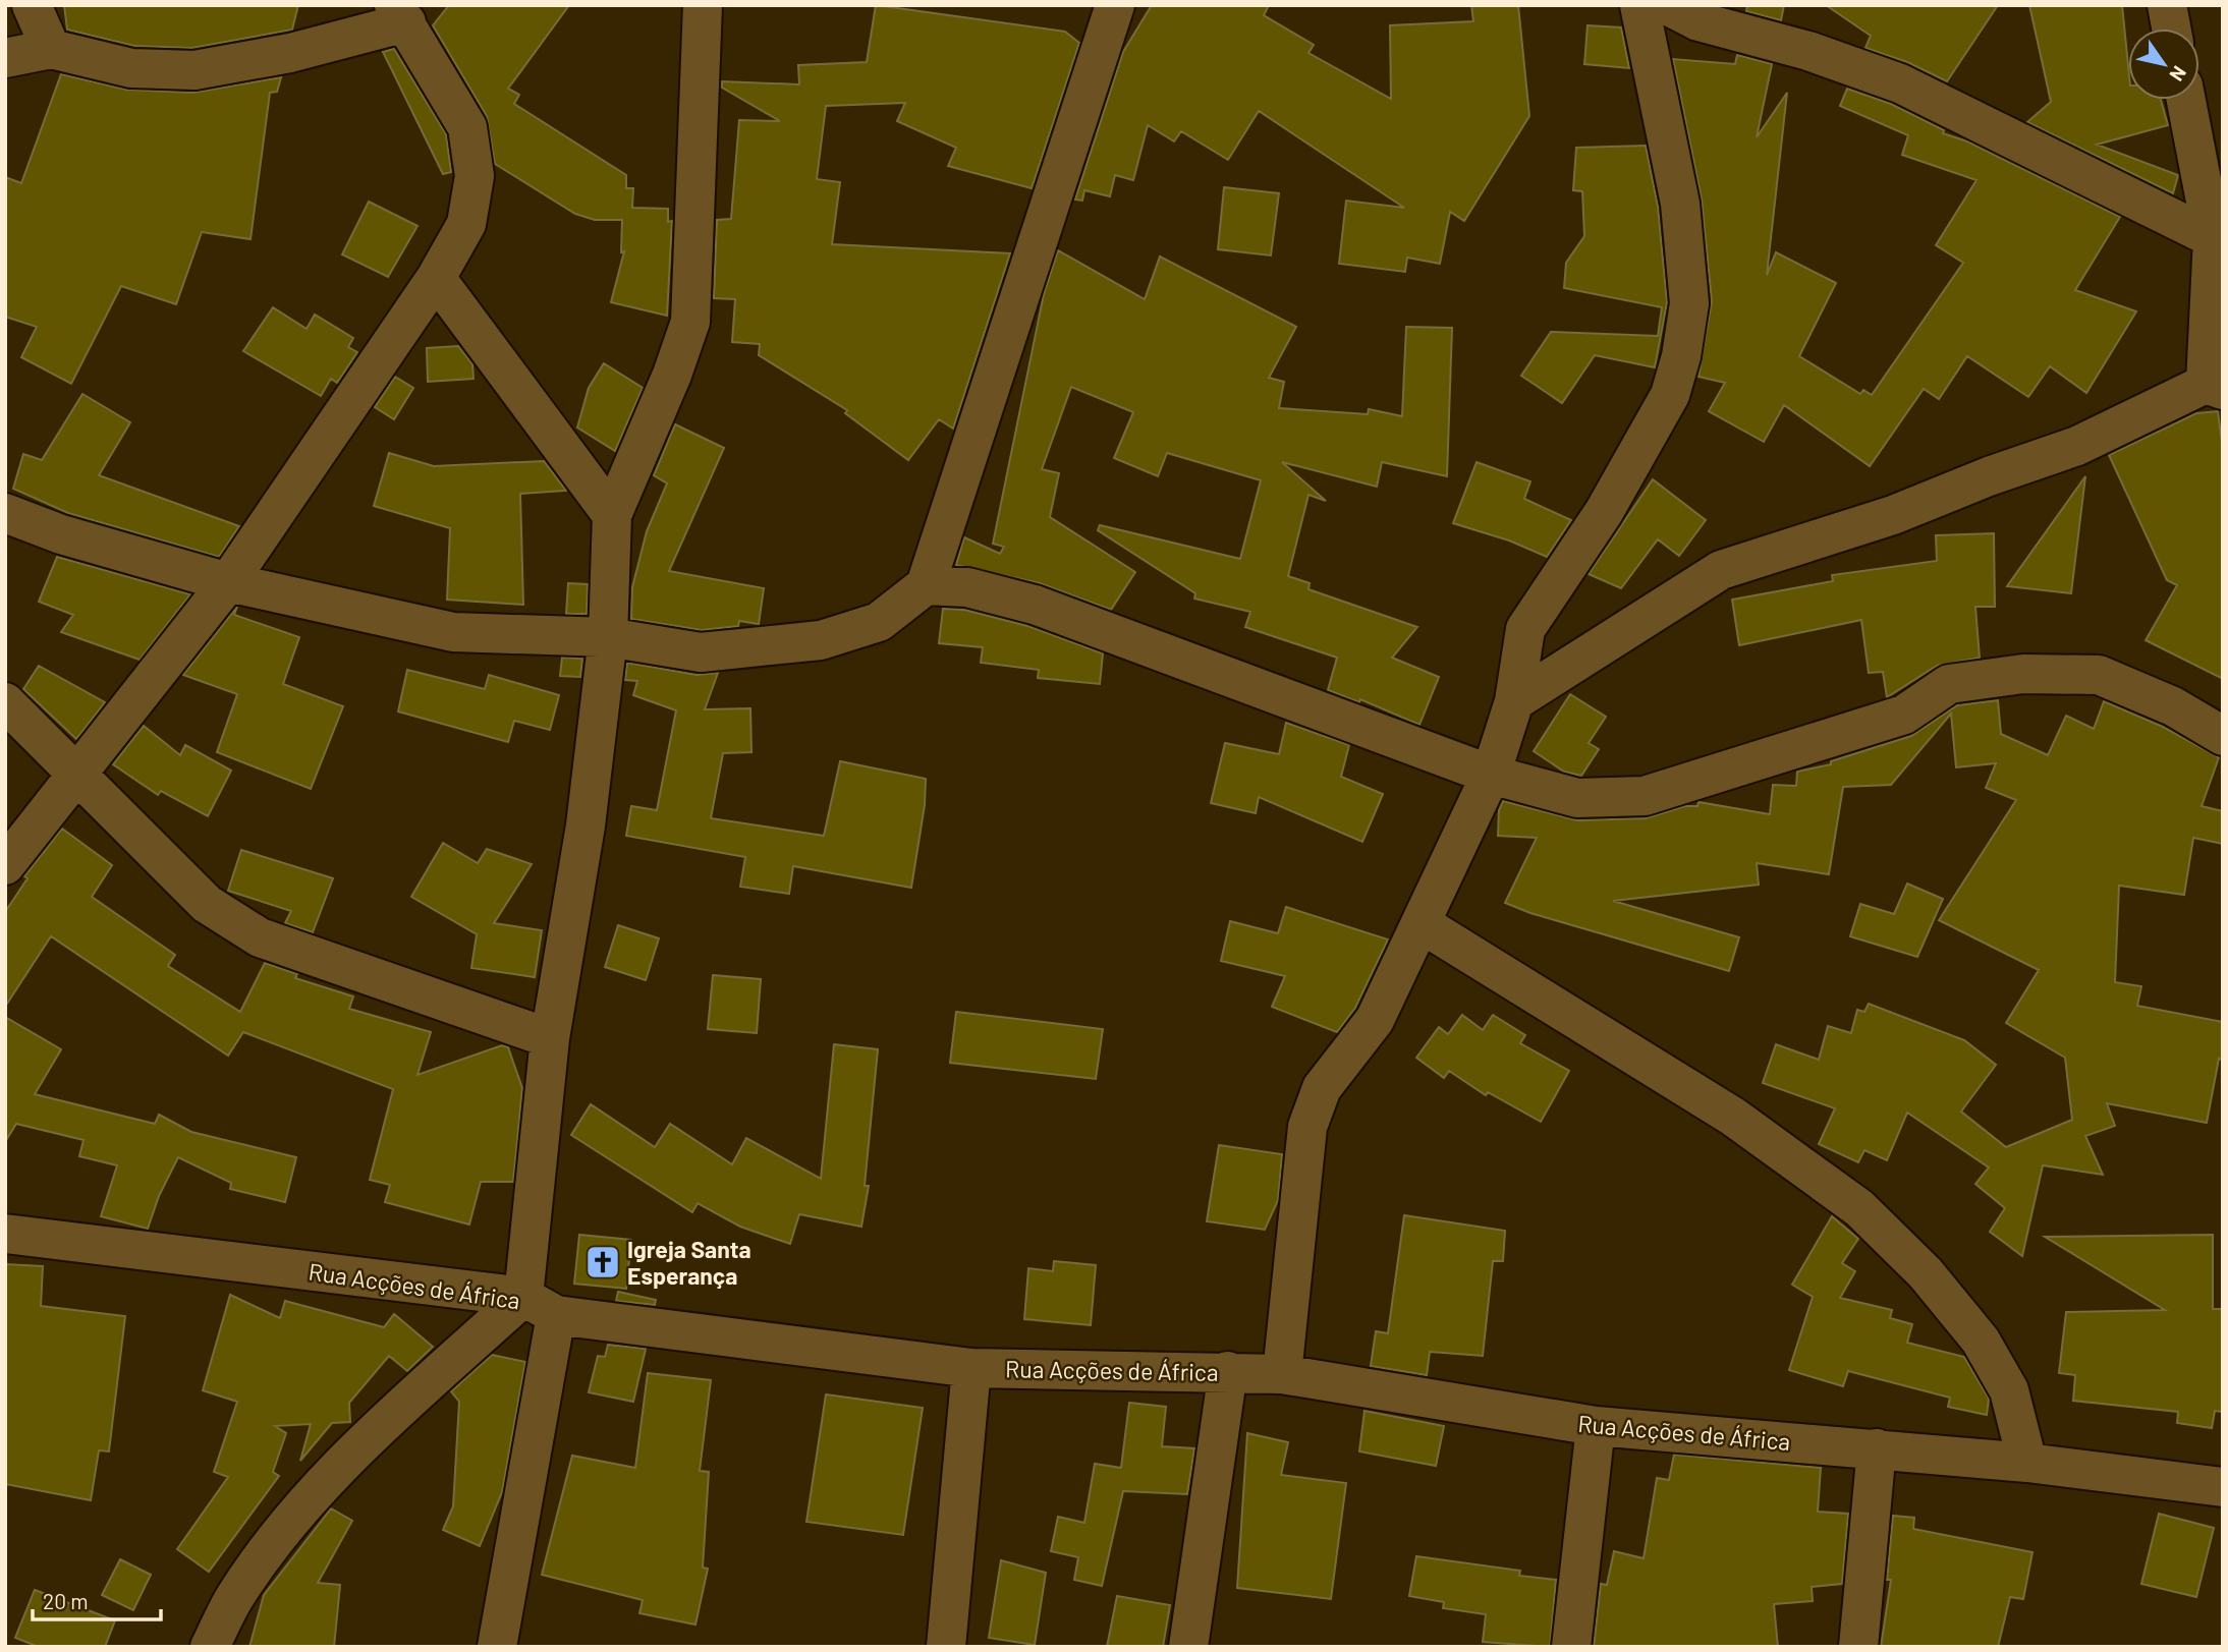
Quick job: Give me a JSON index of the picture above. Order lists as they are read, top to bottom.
{
  "streets": {
    "street": ["Rua Acções de África"]
  },
  "places": {
    "church": ["Igreja Santa Esperança"]
  },
  "scale_bar": "20 m",
  "north": "bottom right"
}
